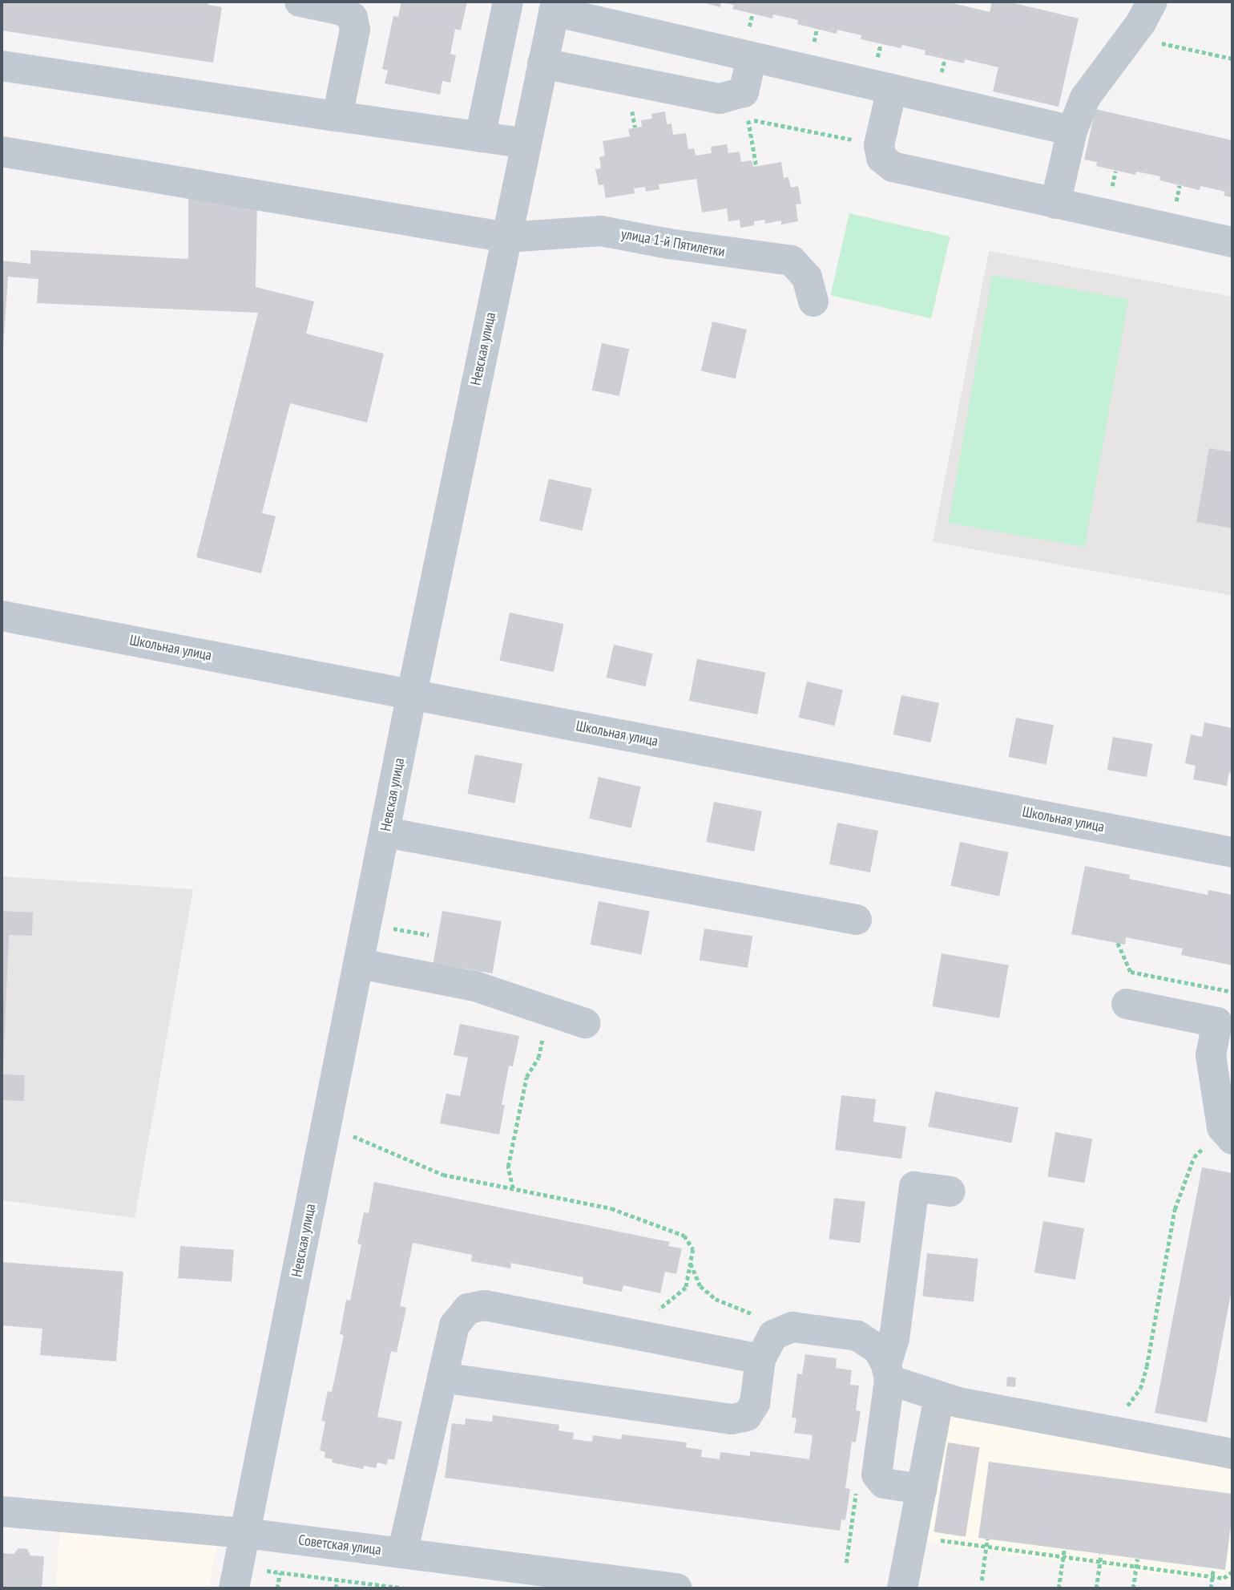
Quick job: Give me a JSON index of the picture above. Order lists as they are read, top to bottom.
{
  "streets": {
    "street": [
      "улица 1-й Пятилетки",
      "Невская улица",
      "Школьная улица",
      "Советская улица"
    ]
  },
  "crossings": [
    ["улица 1-й Пятилетки", "Невская улица"],
    ["Невская улица", "Школьная улица"],
    ["Невская улица", "Советская улица"]
  ]
}
